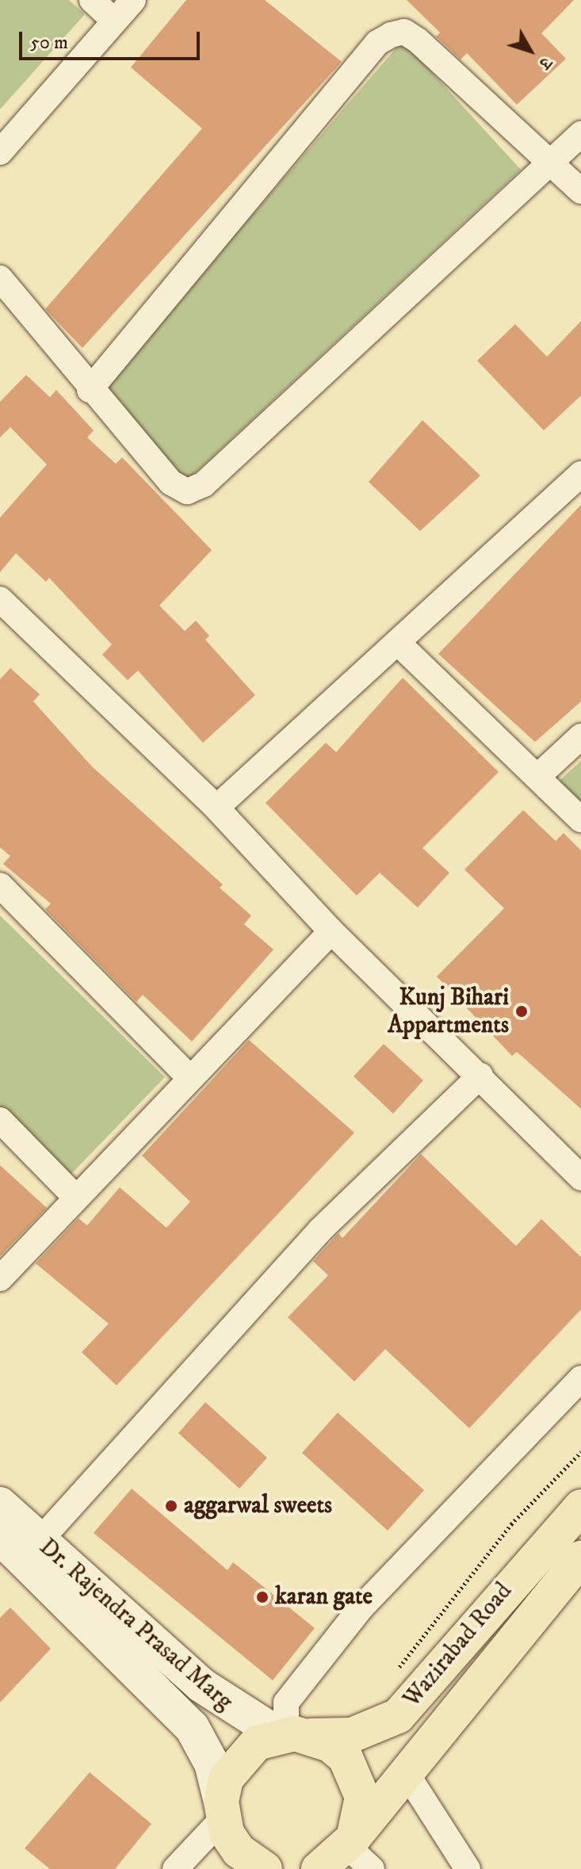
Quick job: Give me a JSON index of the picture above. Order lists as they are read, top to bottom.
{
  "streets": {
    "highway": ["Wazirabad Road"],
    "main road": ["Dr. Rajendra Prasad Marg"]
  },
  "crossings": [
    ["Dr. Rajendra Prasad Marg", "Wazirabad Road"]
  ],
  "places": ["Kunj Bihari Appartments", "aggarwal sweets", "karan gate"],
  "scale_bar": "50 m",
  "north": "bottom right"
}
